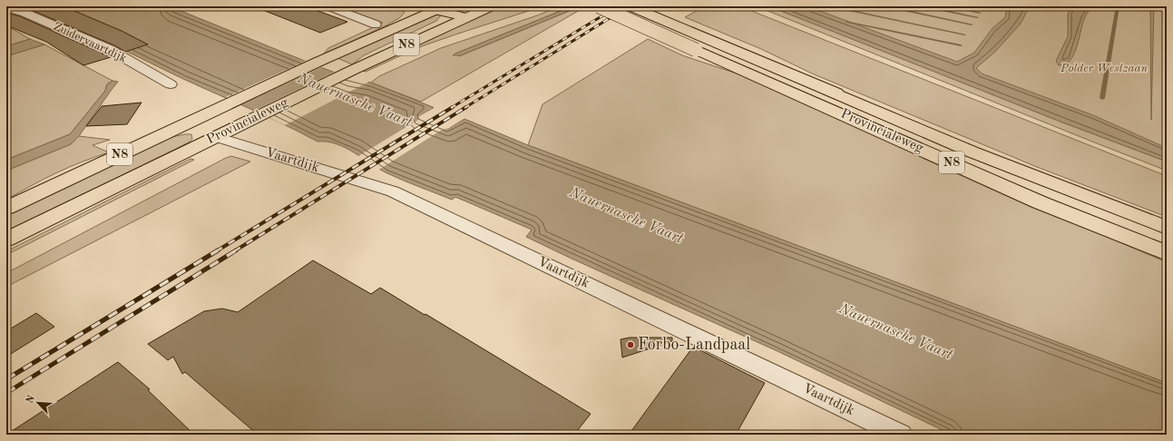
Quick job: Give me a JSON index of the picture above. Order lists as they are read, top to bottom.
{
  "streets": {
    "main road": ["N8", "Provincialeweg"],
    "street": ["Zuidervaartdijk", "Vaartdijk"]
  },
  "crossings": [
    ["Provincialeweg", "Vaartdijk"]
  ],
  "water": ["Nauernasche Vaart"],
  "parks": ["Polder Westzaan"],
  "places": ["Forbo-Landpaal"],
  "north": "top left"
}
